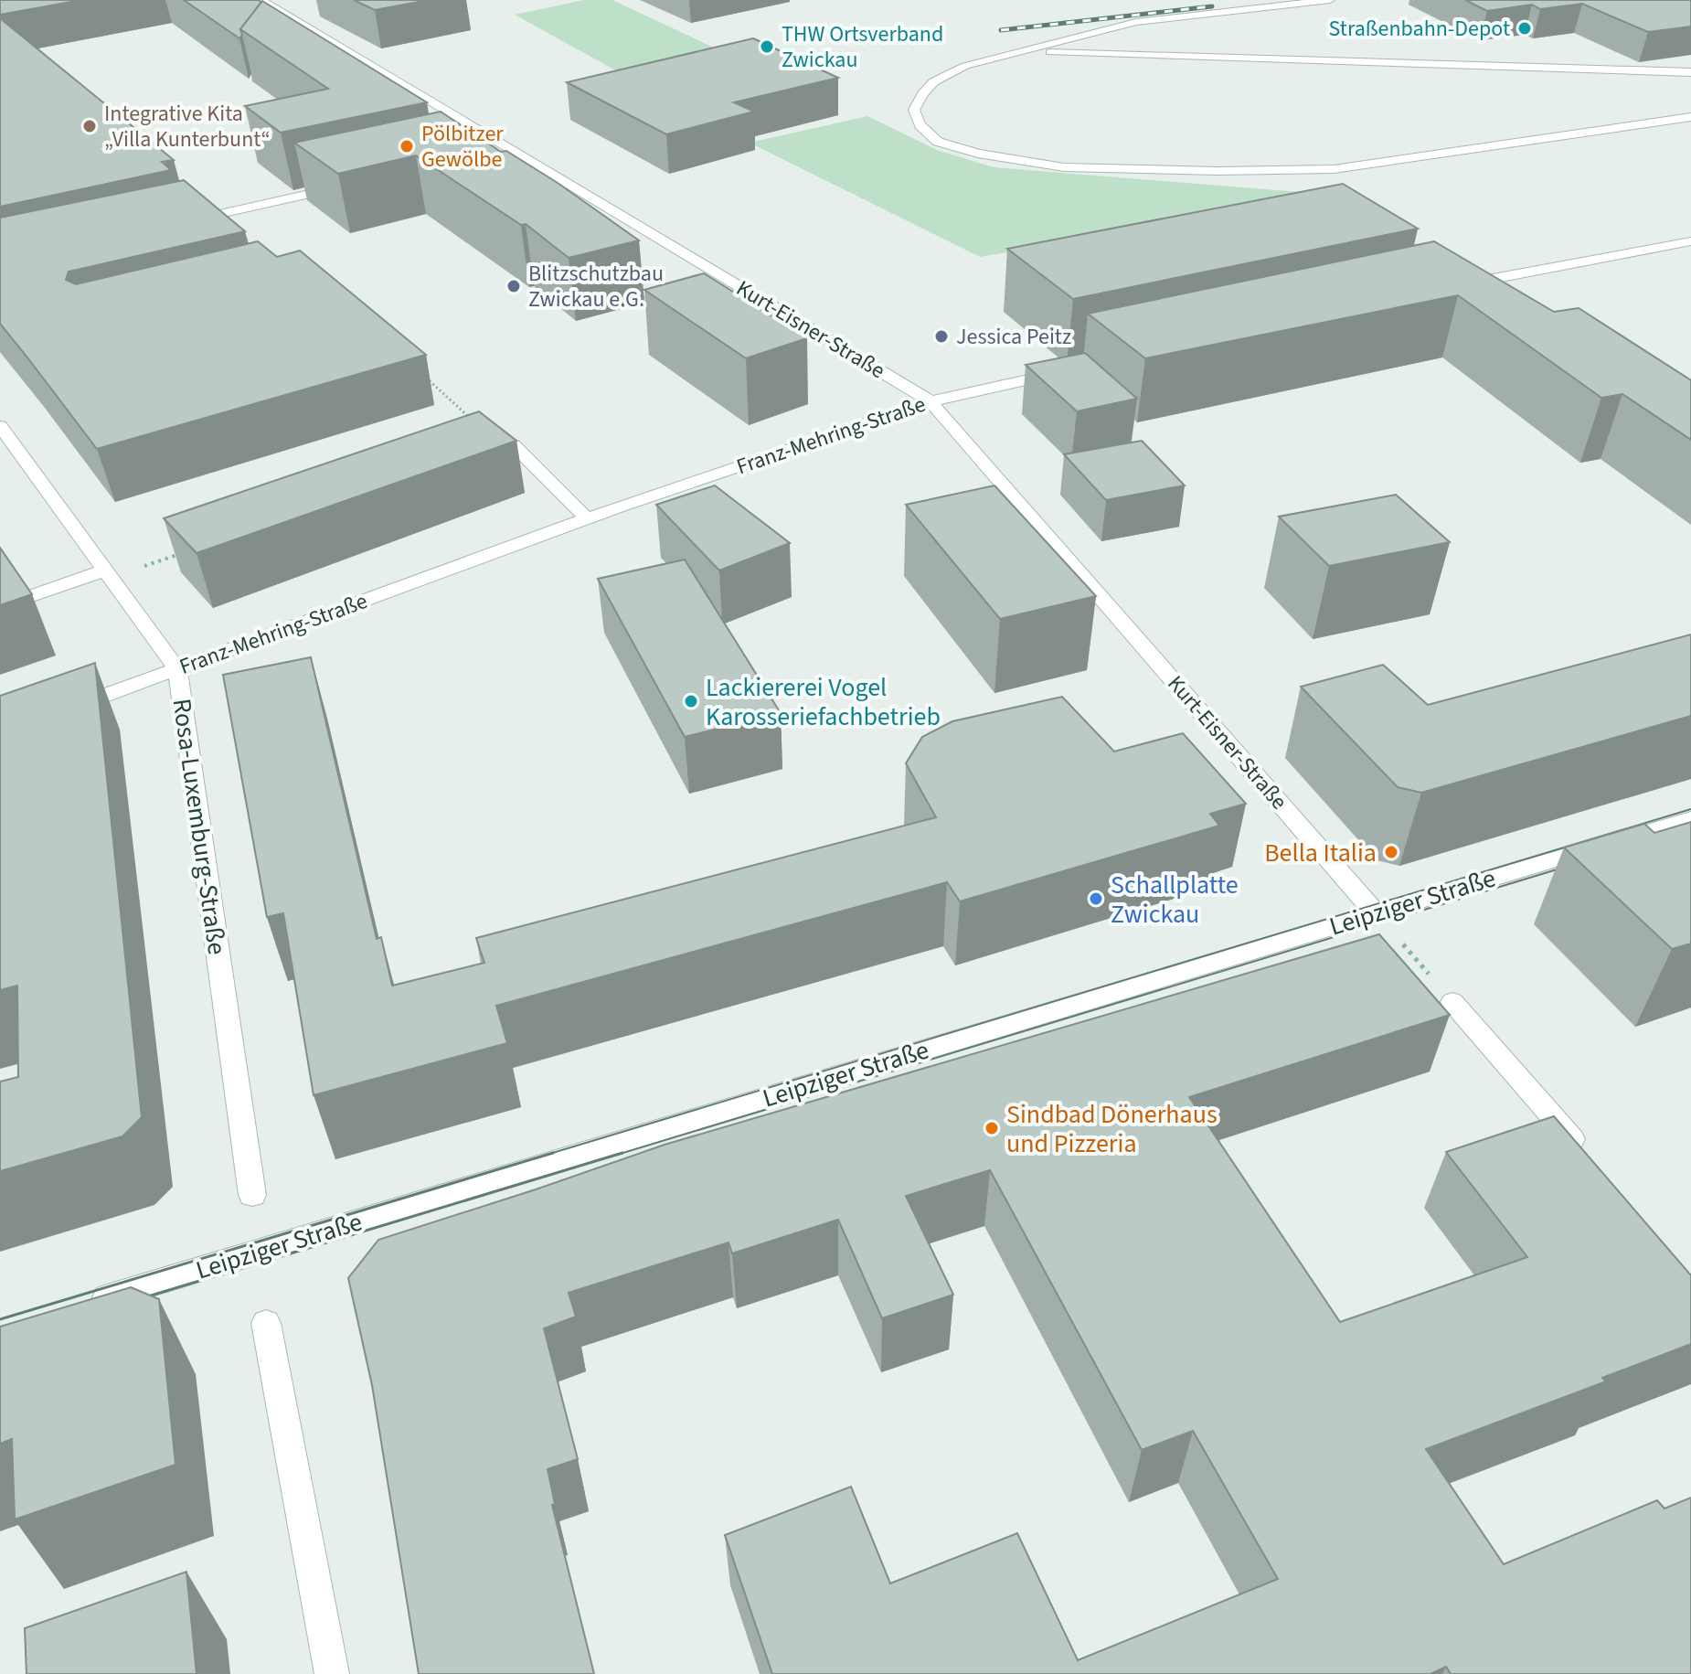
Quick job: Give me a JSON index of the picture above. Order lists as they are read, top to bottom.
{
  "streets": {
    "street": [
      "Kurt-Eisner-Straße",
      "Franz-Mehring-Straße",
      "Rosa-Luxemburg-Straße",
      "Leipziger Straße"
    ]
  },
  "crossings": [
    ["Kurt-Eisner-Straße", "Franz-Mehring-Straße"],
    ["Kurt-Eisner-Straße", "Leipziger Straße"],
    ["Franz-Mehring-Straße", "Rosa-Luxemburg-Straße"]
  ],
  "places": [
    "Straßenbahn-Depot",
    "THW Ortsverband Zwickau",
    "Integrative Kita „Villa Kunterbunt“",
    "Pölbitzer Gewölbe",
    "Blitzschutzbau Zwickau e.G.",
    "Jessica Peitz",
    "Lackiererei Vogel Karosseriefachbetrieb",
    "Bella Italia",
    "Schallplatte Zwickau",
    "Sindbad Dönerhaus und Pizzeria"
  ]
}
